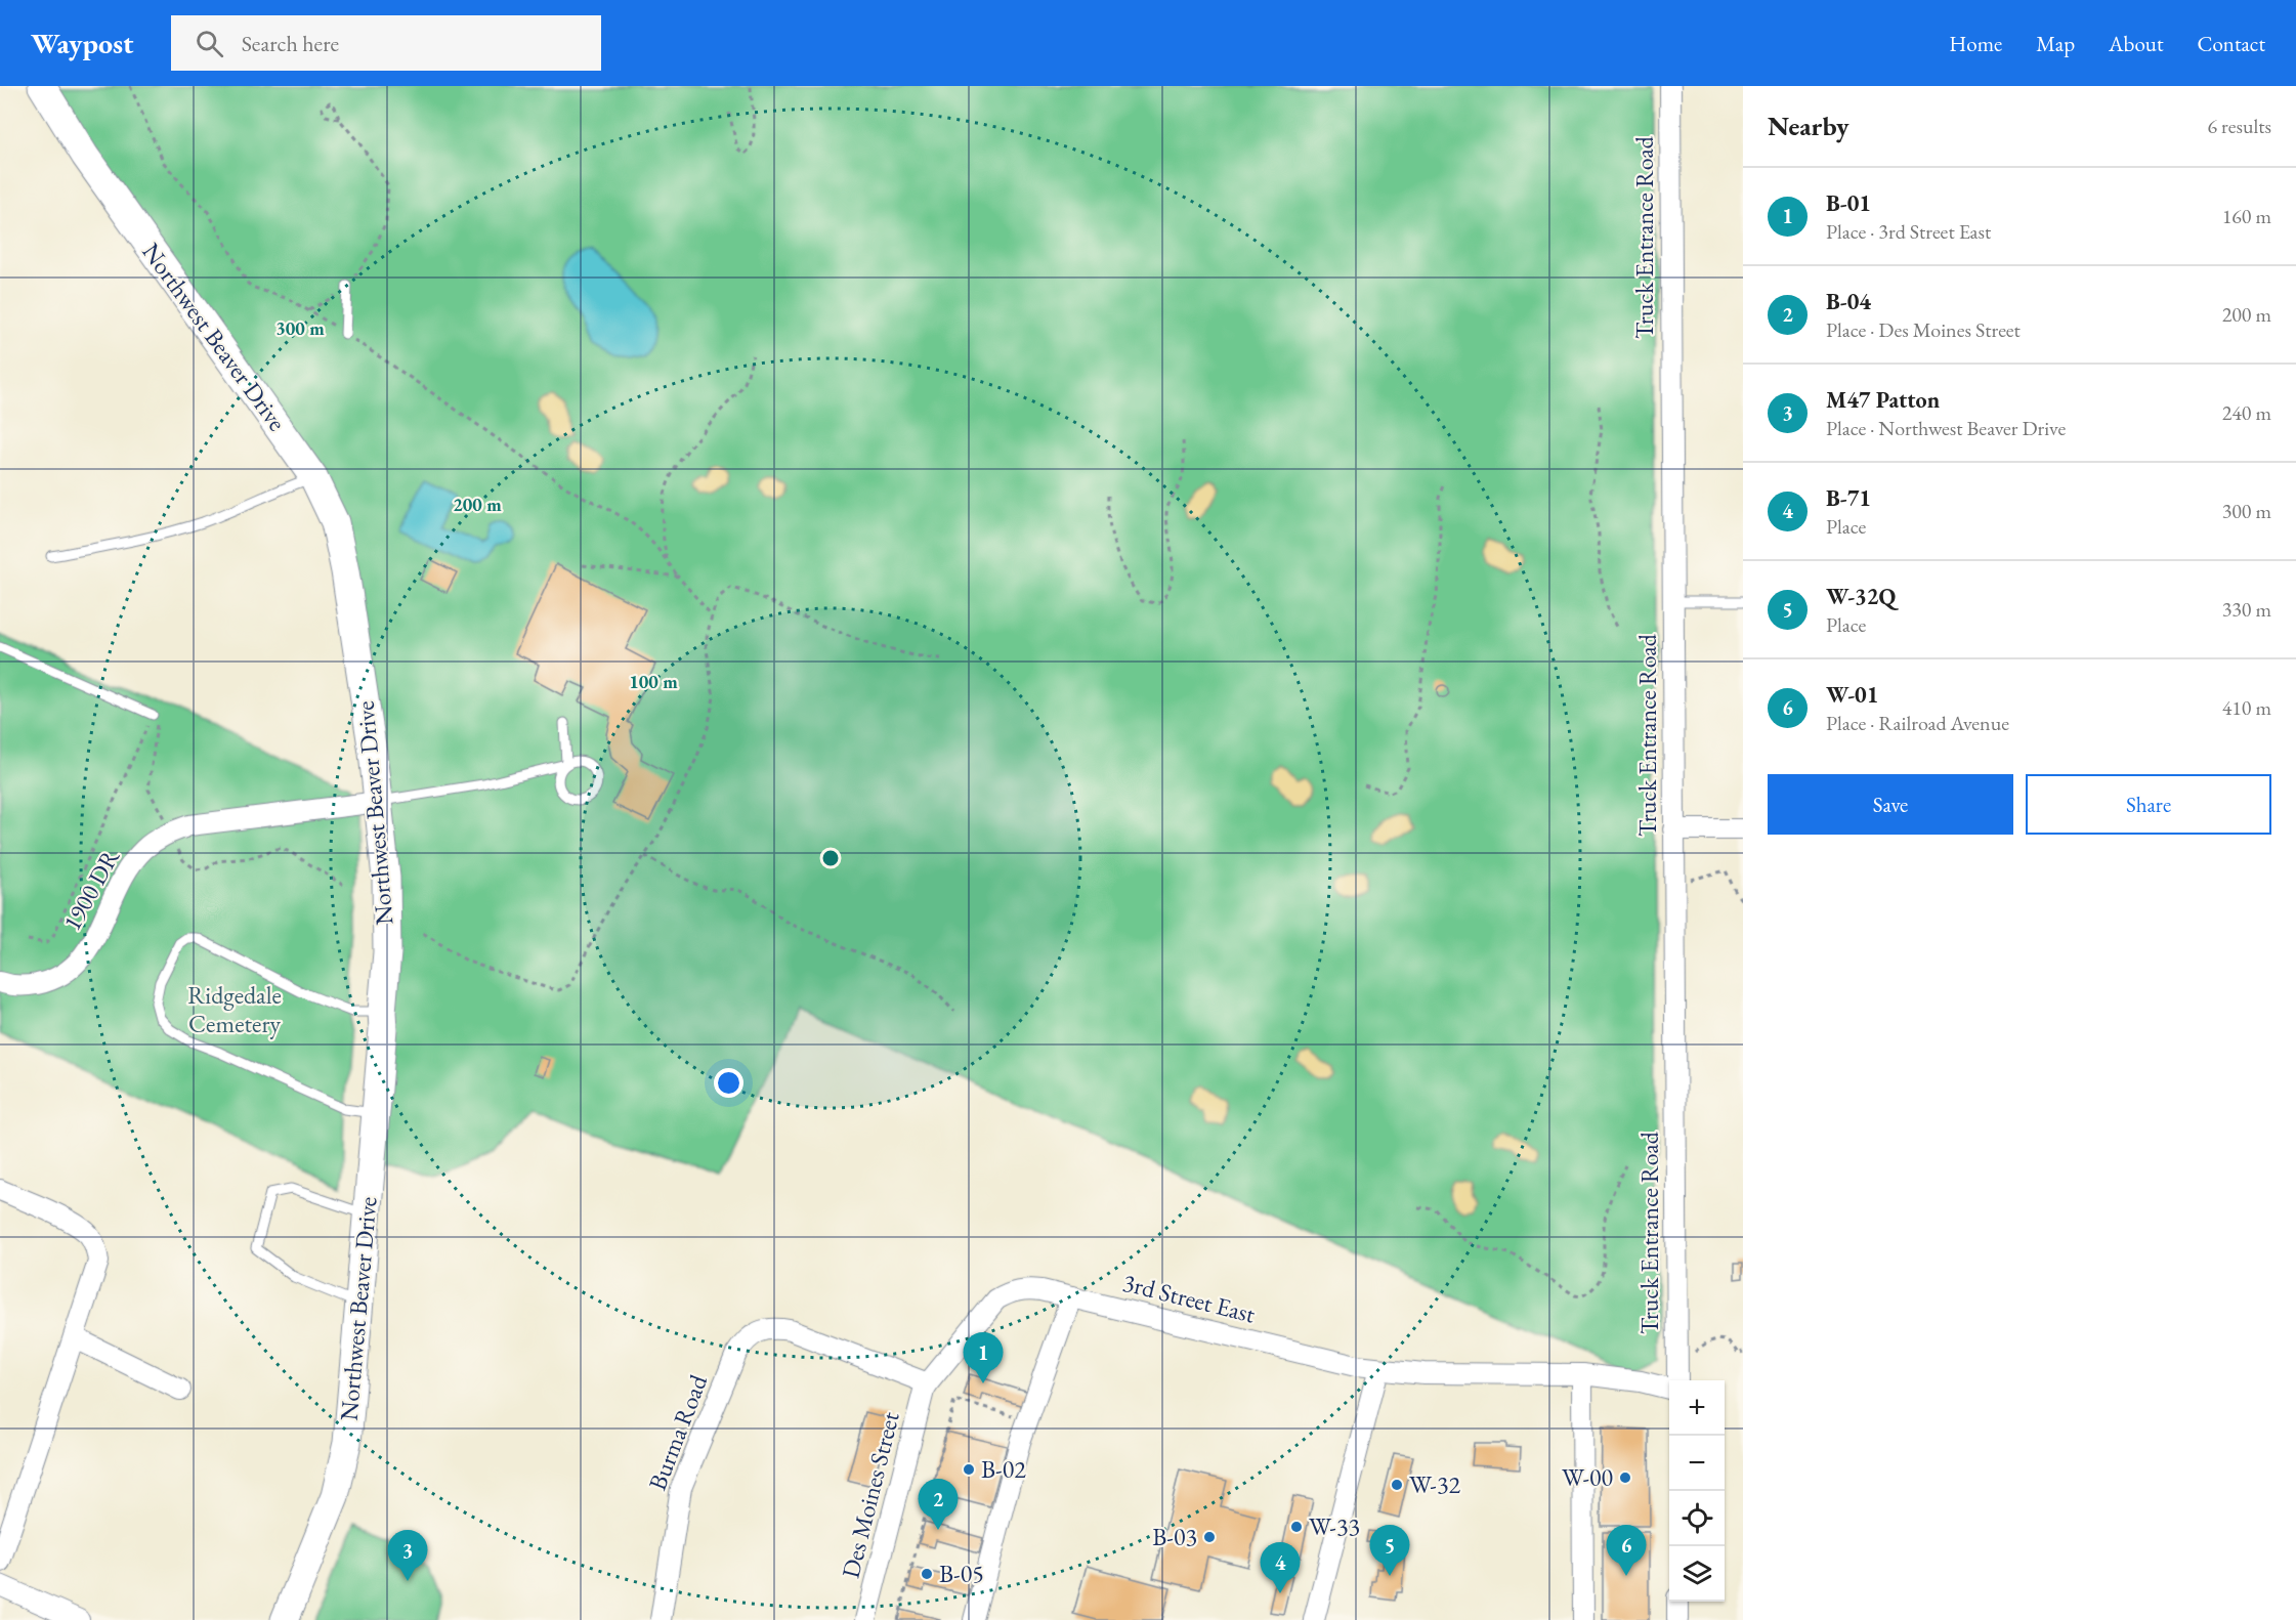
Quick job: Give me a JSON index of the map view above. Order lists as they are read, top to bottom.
{
  "streets": {
    "main road": ["Northwest Beaver Drive"],
    "street": [
      "Truck Entrance Road",
      "1900 DR",
      "3rd Street East",
      "Burma Road",
      "Des Moines Street"
    ]
  },
  "crossings": [
    ["Northwest Beaver Drive", "1900 DR"],
    ["3rd Street East", "Burma Road"],
    ["3rd Street East", "Des Moines Street"],
    ["Burma Road", "Des Moines Street"]
  ],
  "parks": ["Ridgedale Cemetery"],
  "places": [
    "B-02",
    "W-00",
    "W-32",
    "W-33",
    "B-03",
    "B-05"
  ],
  "page": {
    "header": "Waypost",
    "search": "Search here",
    "nav": [
      "Home",
      "Map",
      "About",
      "Contact"
    ],
    "heading": ["Nearby", "6 results"],
    "list": [
      {
        "mark": "1",
        "name": "B-01",
        "note": "Place · 3rd Street East",
        "value": "160 m"
      },
      {
        "mark": "2",
        "name": "B-04",
        "note": "Place · Des Moines Street",
        "value": "200 m"
      },
      {
        "mark": "3",
        "name": "M47 Patton",
        "note": "Place · Northwest Beaver Drive",
        "value": "240 m"
      },
      {
        "mark": "4",
        "name": "B-71",
        "note": "Place",
        "value": "300 m"
      },
      {
        "mark": "5",
        "name": "W-32Q",
        "note": "Place",
        "value": "330 m"
      },
      {
        "mark": "6",
        "name": "W-01",
        "note": "Place · Railroad Avenue",
        "value": "410 m"
      }
    ],
    "buttons": ["Save", "Share"],
    "pins": [
      "1",
      "2",
      "5",
      "6",
      "3",
      "4"
    ],
    "map_buttons": ["+", "−"]
  },
  "rings": ["300 m", "200 m", "100 m"]
}
